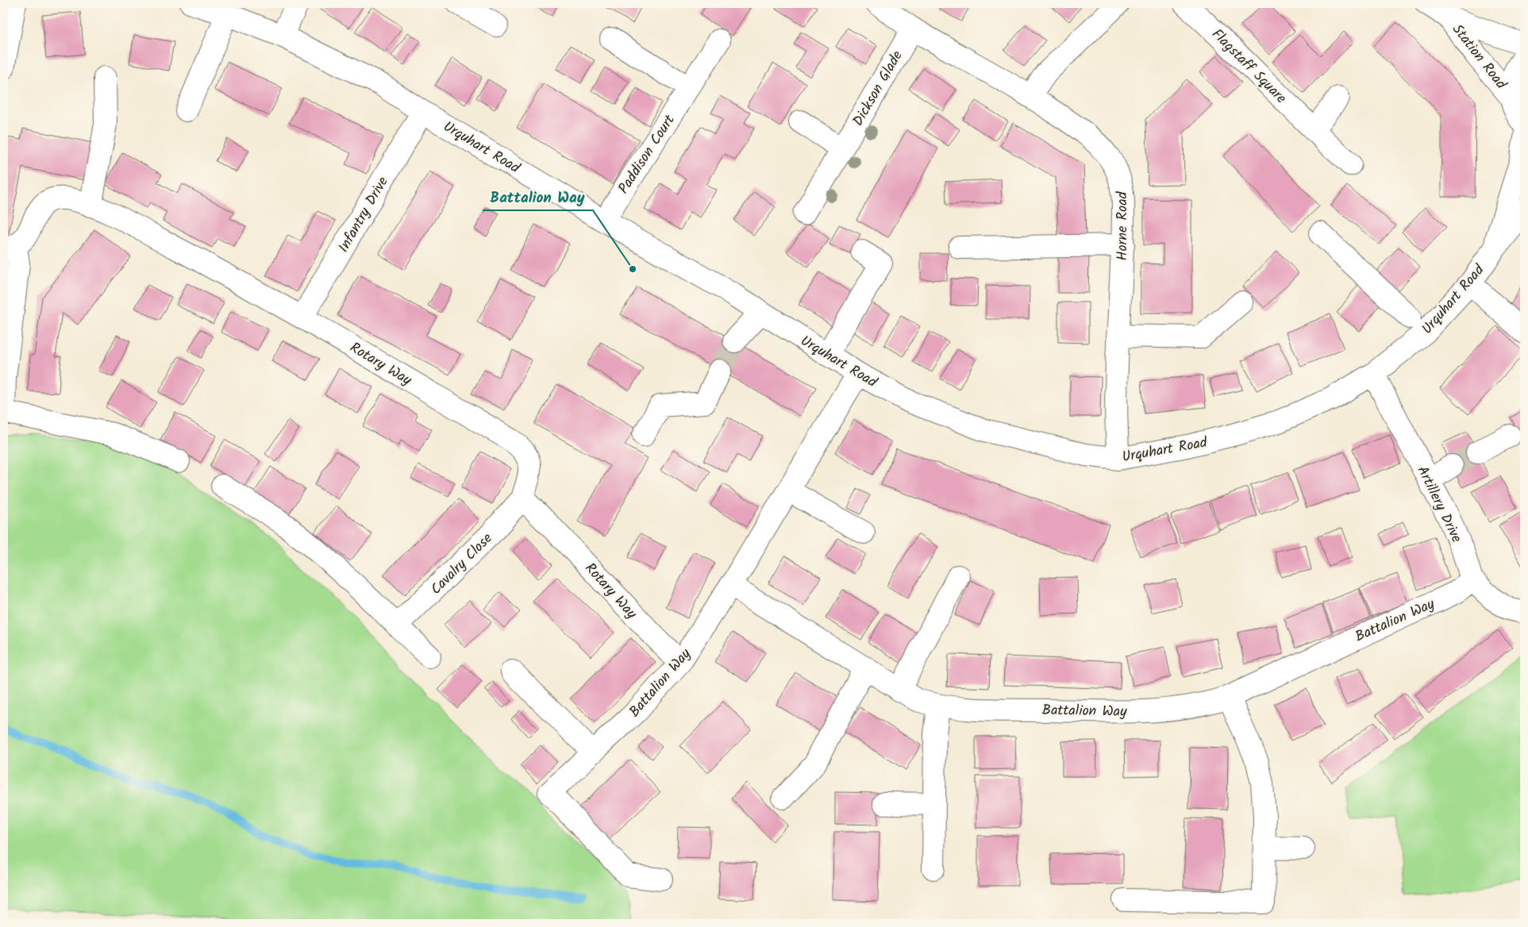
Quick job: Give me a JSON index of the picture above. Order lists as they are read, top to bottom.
{
  "streets": {
    "street": [
      "Station Road",
      "Flagstaff Square",
      "Dickson Glade",
      "Urquhart Road",
      "Paddison Court",
      "Infantry Drive",
      "Horne Road",
      "Rotary Way",
      "Artillery Drive",
      "Cavalry Close",
      "Battalion Way"
    ]
  },
  "crossings": [
    ["Dickson Glade", "Horne Road"],
    ["Urquhart Road", "Paddison Court"],
    ["Urquhart Road", "Infantry Drive"],
    ["Urquhart Road", "Horne Road"],
    ["Urquhart Road", "Artillery Drive"],
    ["Urquhart Road", "Battalion Way"],
    ["Infantry Drive", "Rotary Way"],
    ["Rotary Way", "Cavalry Close"],
    ["Rotary Way", "Battalion Way"],
    ["Artillery Drive", "Battalion Way"]
  ],
  "places": ["Battalion Way"]
}
